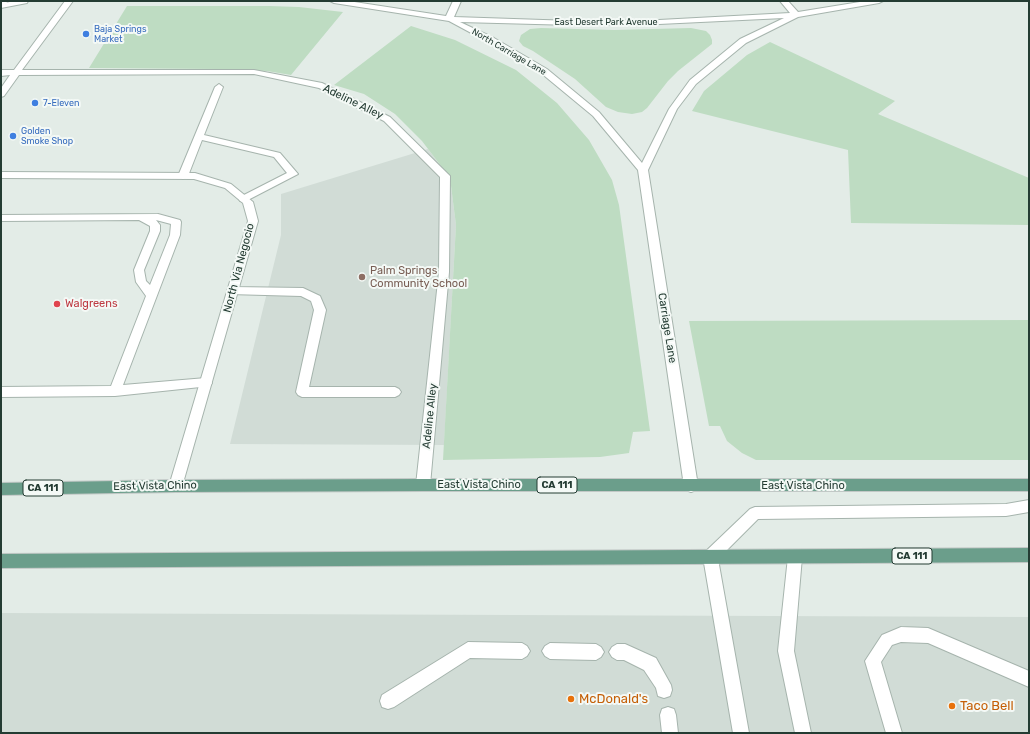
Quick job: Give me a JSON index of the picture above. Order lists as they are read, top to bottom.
{
  "streets": {
    "main road": ["East Vista Chino", "CA 111"],
    "street": [
      "East Desert Park Avenue",
      "North Carriage Lane",
      "Adeline Alley",
      "North Via Negocio",
      "Carriage Lane"
    ]
  },
  "crossings": [
    ["East Desert Park Avenue", "North Carriage Lane"],
    ["North Carriage Lane", "Carriage Lane"],
    ["Adeline Alley", "East Vista Chino"],
    ["North Via Negocio", "East Vista Chino"],
    ["Carriage Lane", "East Vista Chino"]
  ],
  "places": [
    "Baja Springs Market",
    "7-Eleven",
    "Golden Smoke Shop",
    "Palm Springs Community School",
    "Walgreens",
    "McDonald's",
    "Taco Bell"
  ]
}
